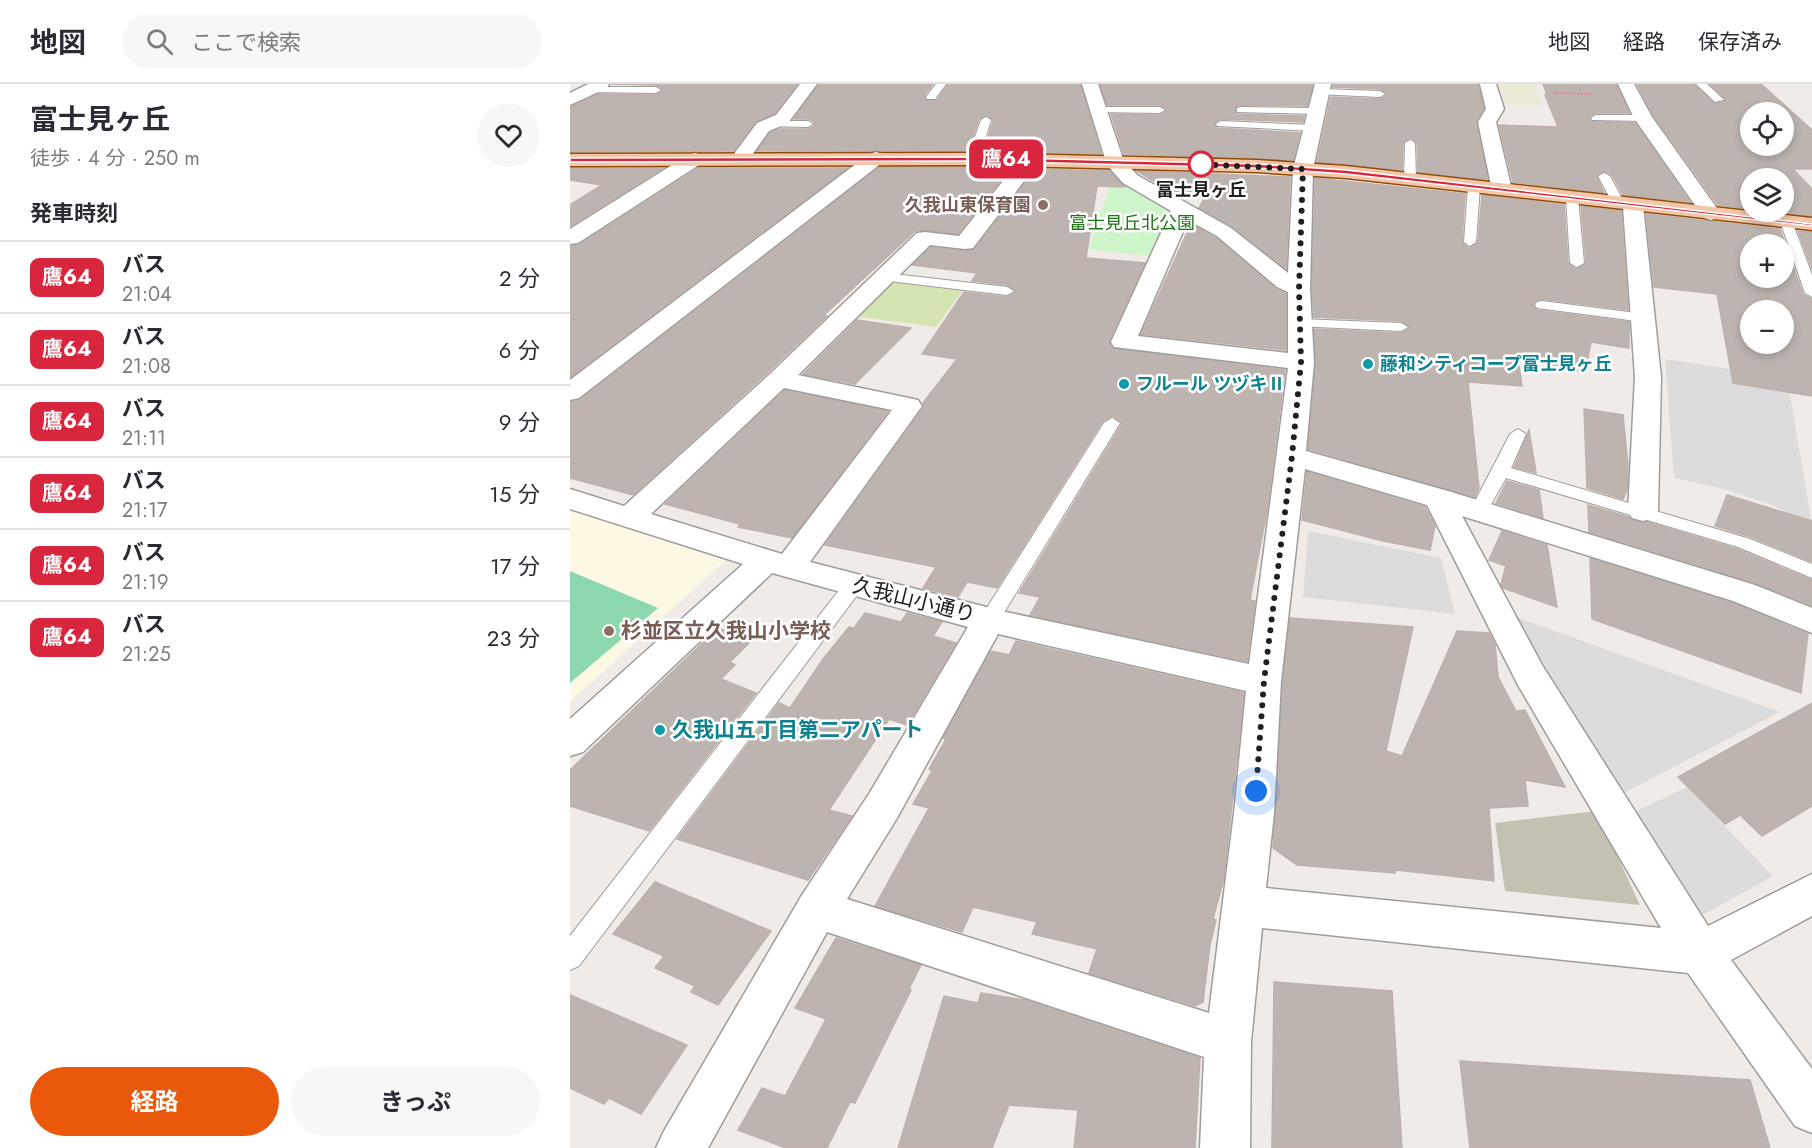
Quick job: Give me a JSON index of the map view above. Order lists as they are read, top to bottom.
{
  "streets": {
    "street": ["久我山小通り"]
  },
  "parks": ["富士見丘北公園"],
  "places": [
    "富士見ヶ丘",
    "久我山東保育園",
    "藤和シティコープ富士見ヶ丘",
    "フルール ツヅキⅡ",
    "杉並区立久我山小学校",
    "久我山五丁目第二アパート"
  ],
  "lines": ["bus line 鷹64"],
  "page": {
    "header": "地図",
    "search": "ここで検索",
    "nav": ["地図", "経路", "保存済み"],
    "heading": [
      ["富士見ヶ丘", "徒歩 · 4 分 · 250 m"],
      "発車時刻"
    ],
    "on_map": "鷹64",
    "map_buttons": ["+", "−"],
    "list": [
      {
        "mark": "鷹64",
        "name": "バス",
        "note": "21:04",
        "value": "2 分"
      },
      {
        "mark": "鷹64",
        "name": "バス",
        "note": "21:08",
        "value": "6 分"
      },
      {
        "mark": "鷹64",
        "name": "バス",
        "note": "21:11",
        "value": "9 分"
      },
      {
        "mark": "鷹64",
        "name": "バス",
        "note": "21:17",
        "value": "15 分"
      },
      {
        "mark": "鷹64",
        "name": "バス",
        "note": "21:19",
        "value": "17 分"
      },
      {
        "mark": "鷹64",
        "name": "バス",
        "note": "21:25",
        "value": "23 分"
      }
    ],
    "buttons": ["経路", "きっぷ"]
  }
}
